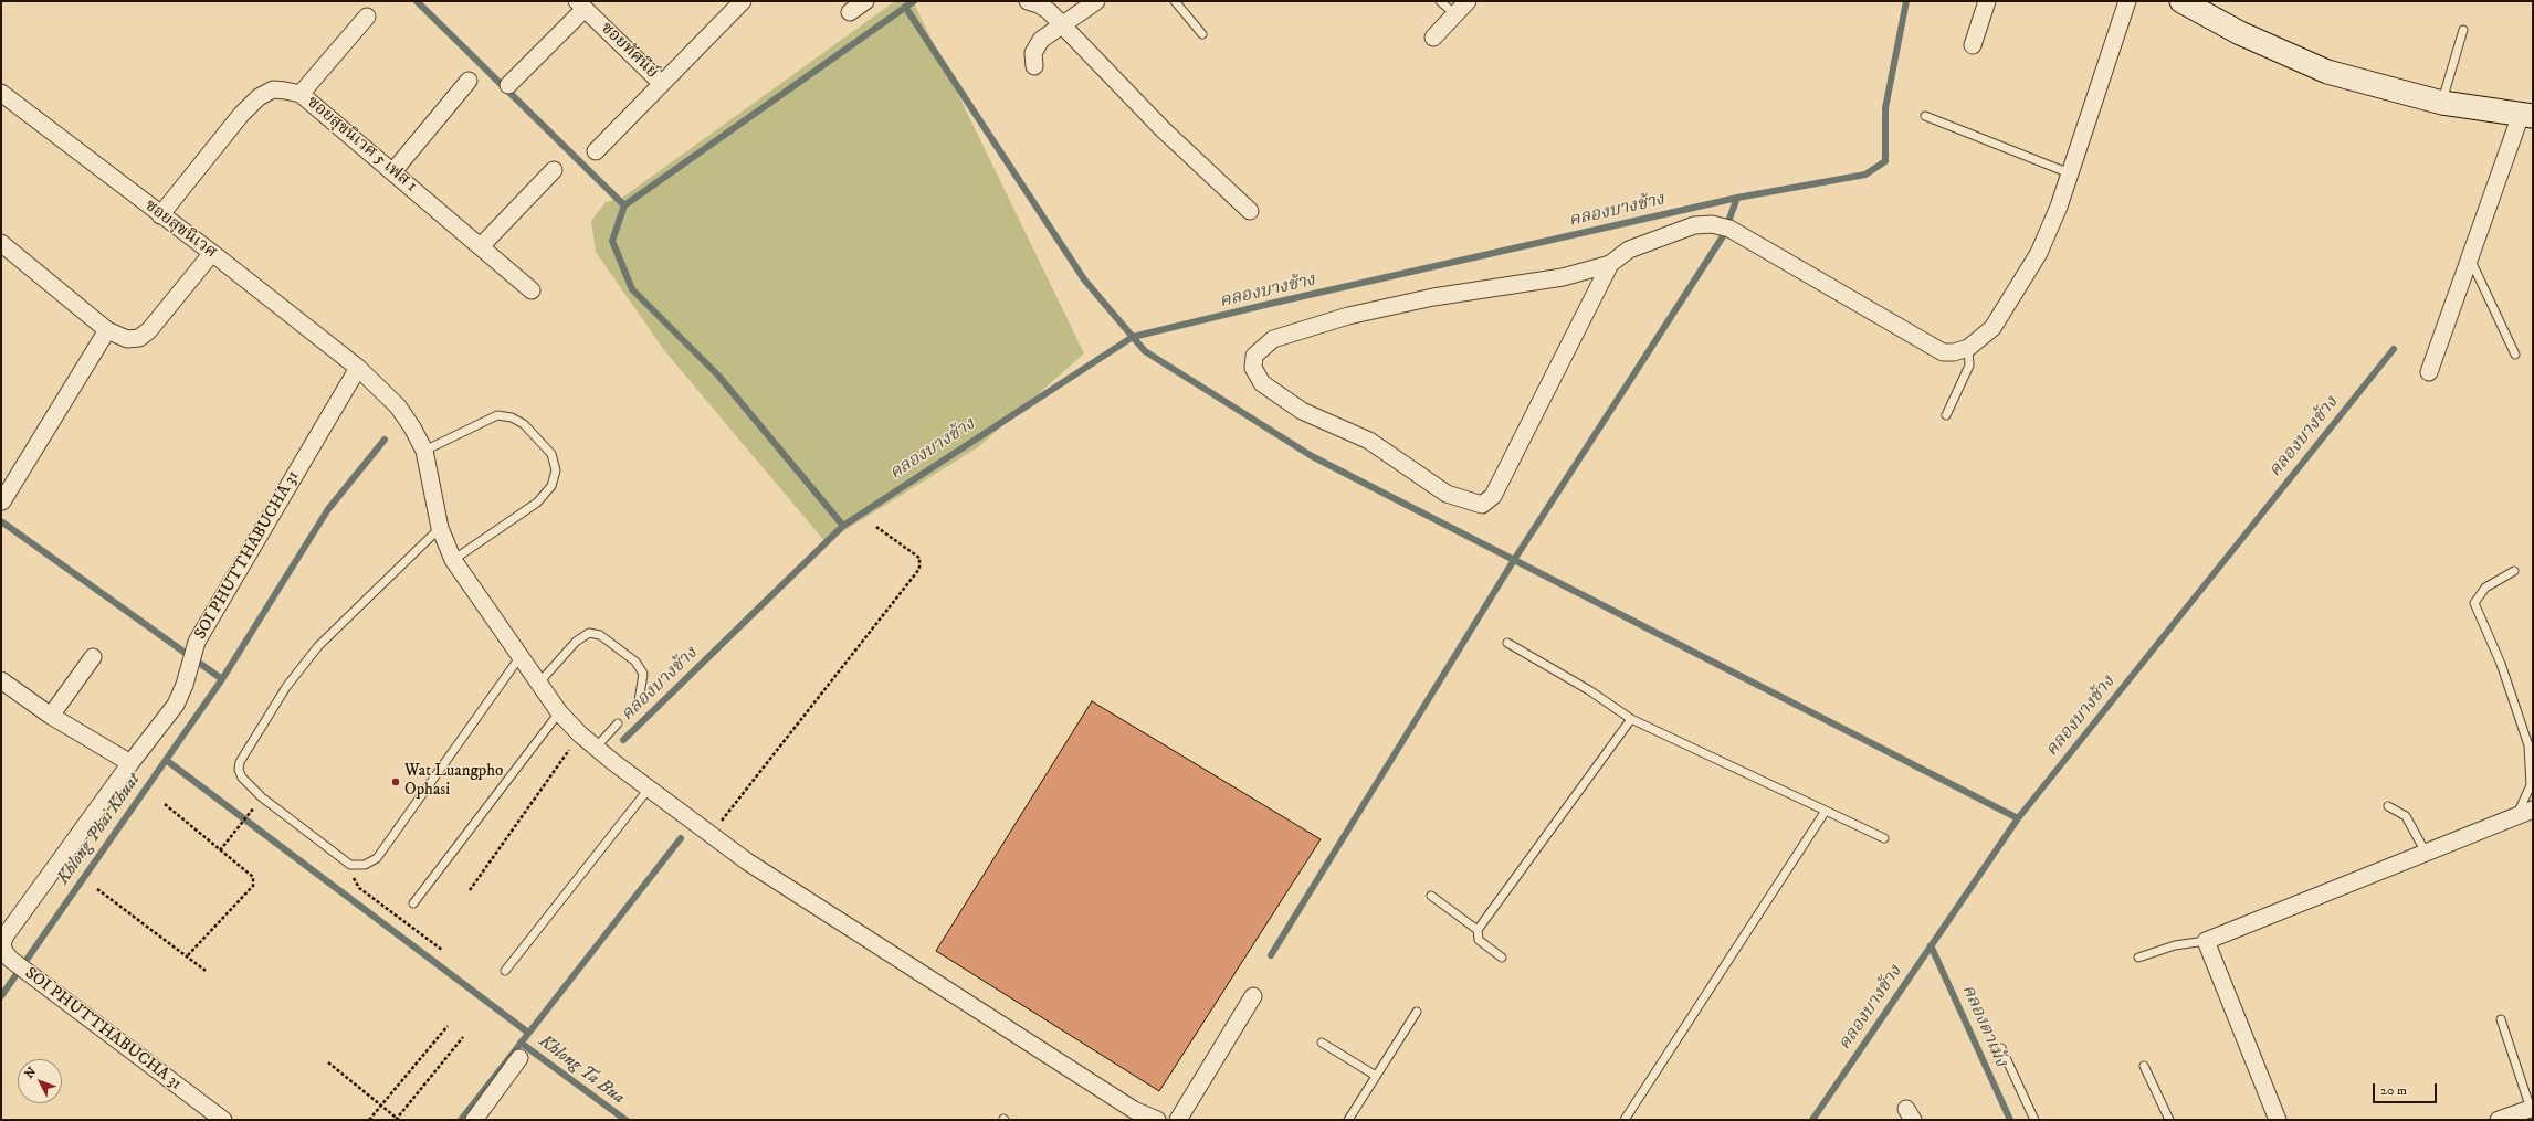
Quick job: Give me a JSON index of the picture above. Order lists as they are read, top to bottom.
{
  "streets": {
    "street": [
      "ซอยทัศนีย์",
      "ซอยสุขนิเวศ 5 เฟส 1",
      "ซอยสุขนิเวศ",
      "SOI PHUTTHABUCHA 31"
    ]
  },
  "crossings": [
    ["ซอยสุขนิเวศ 5 เฟส 1", "ซอยสุขนิเวศ"],
    ["ซอยสุขนิเวศ", "SOI PHUTTHABUCHA 31"]
  ],
  "water": [
    "คลองบางช้าง",
    "Khlong Phai Khuat",
    "คลองตาเม้ง",
    "Khlong Ta Bua"
  ],
  "places": ["Wat Luangpho Ophasi"],
  "scale_bar": "20 m",
  "north": "top left"
}
